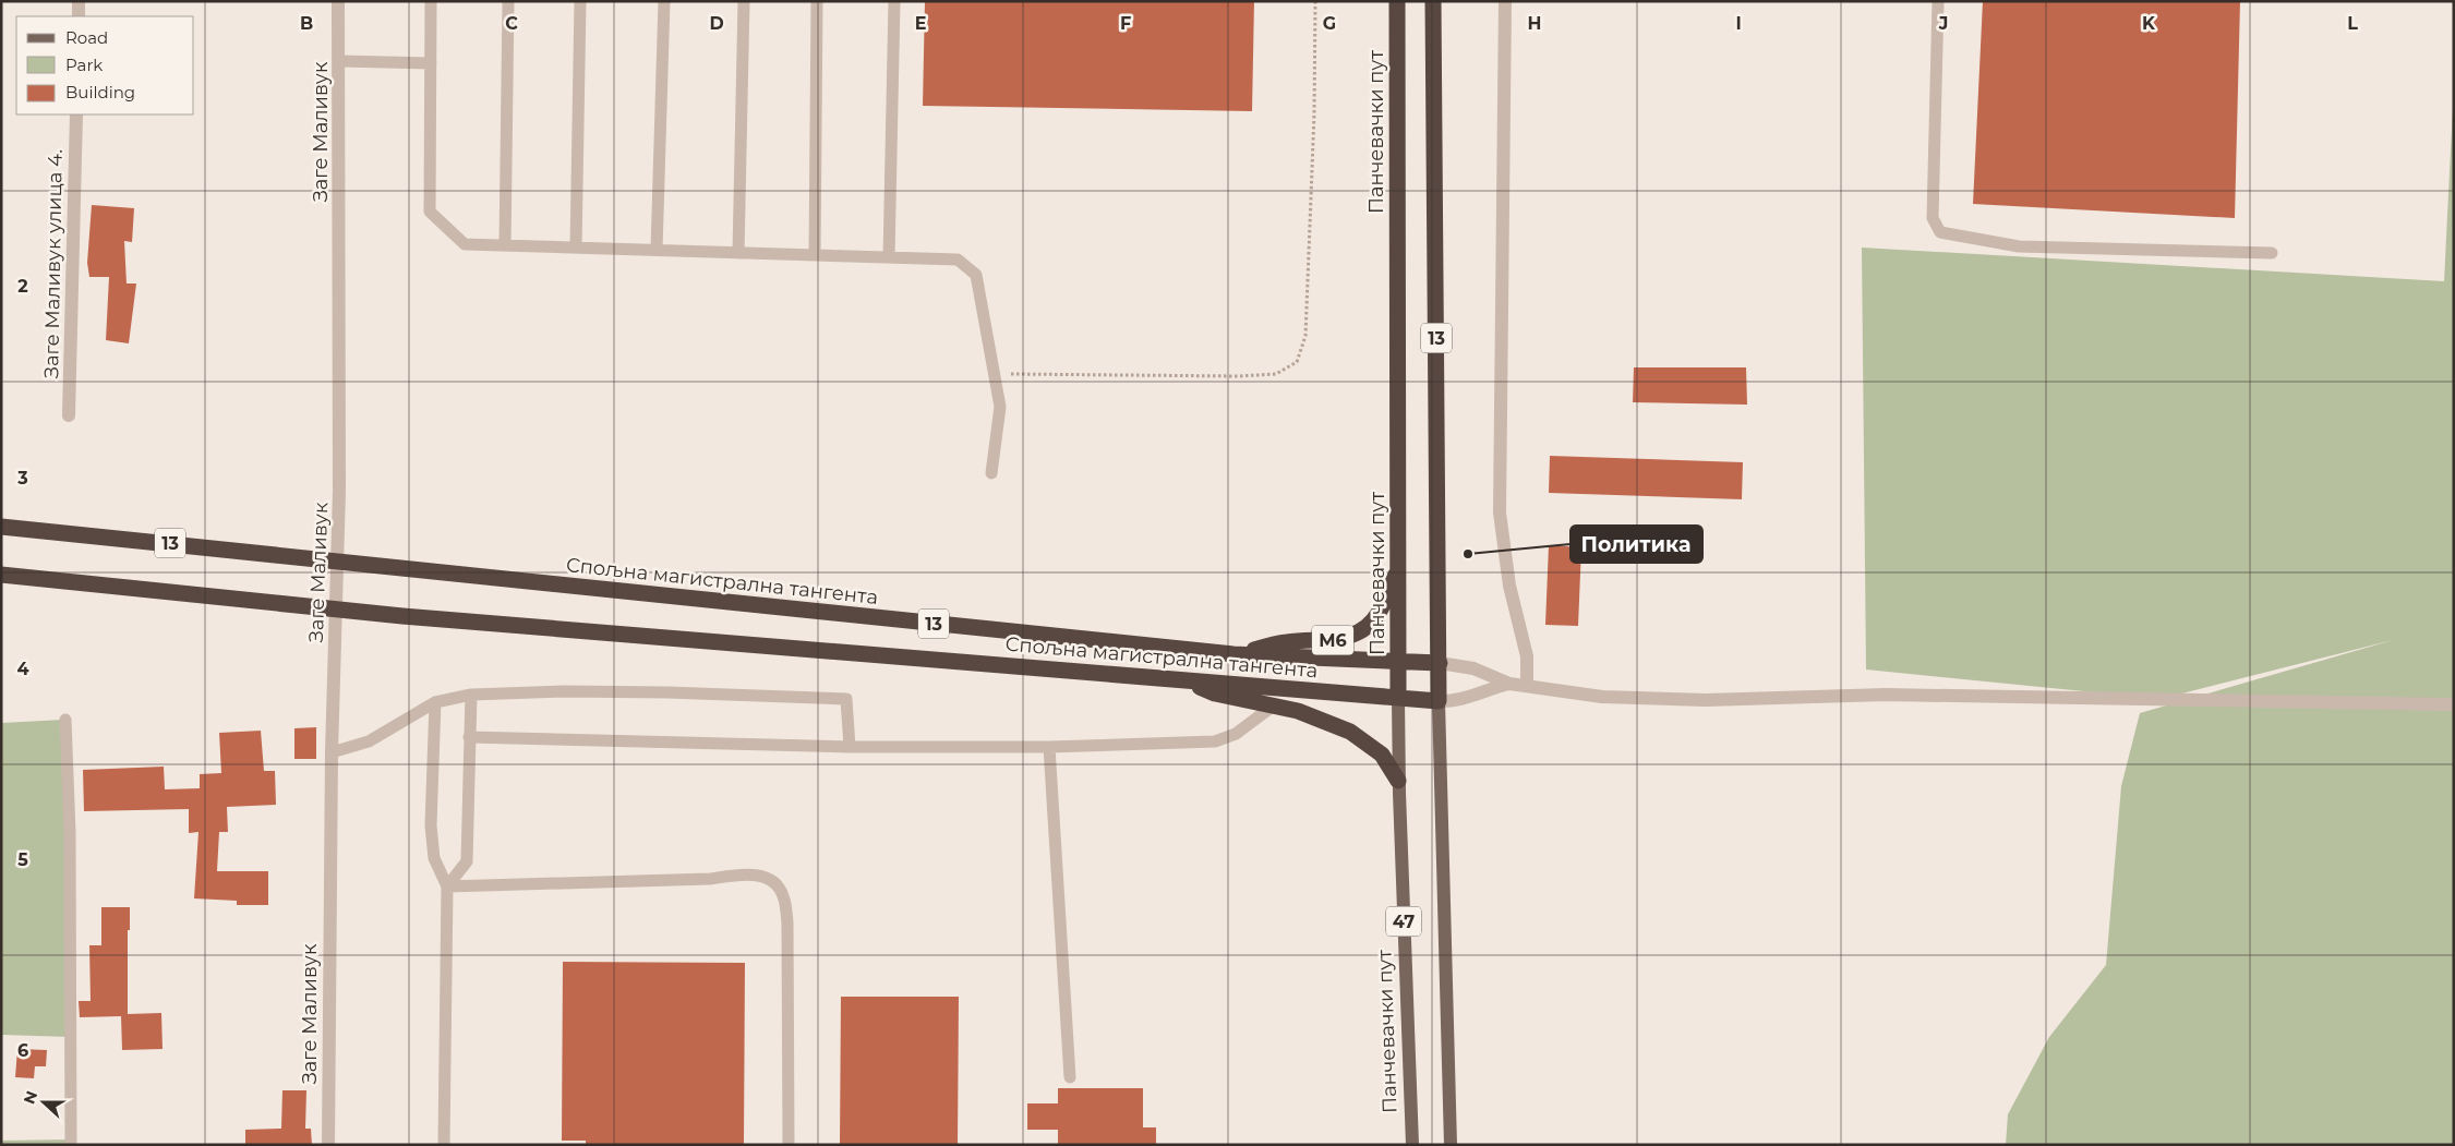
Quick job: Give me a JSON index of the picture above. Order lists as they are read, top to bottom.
{
  "streets": {
    "highway": [
      "Панчевачки пут",
      "13",
      "Спољна магистрална тангента",
      "M6"
    ],
    "main road": ["47"],
    "street": ["Заге Маливук", "Заге Маливук улица 4."]
  },
  "crossings": [
    ["Заге Маливук", "Спољна магистрална тангента"],
    ["Панчевачки пут", "Спољна магистрална тангента"],
    ["Панчевачки пут", "M6"],
    ["13", "Спољна магистрална тангента"],
    ["13", "47"],
    ["Спољна магистрална тангента", "M6"],
    ["Спољна магистрална тангента", "47"]
  ],
  "places": ["Политика"],
  "legend": ["Road", "Park", "Building"],
  "north": "left",
  "grid": {
    "columns": [
      "B",
      "C",
      "D",
      "E",
      "F",
      "G",
      "H",
      "I",
      "J",
      "K",
      "L"
    ],
    "rows": [
      "2",
      "3",
      "4",
      "5",
      "6"
    ]
  }
}
